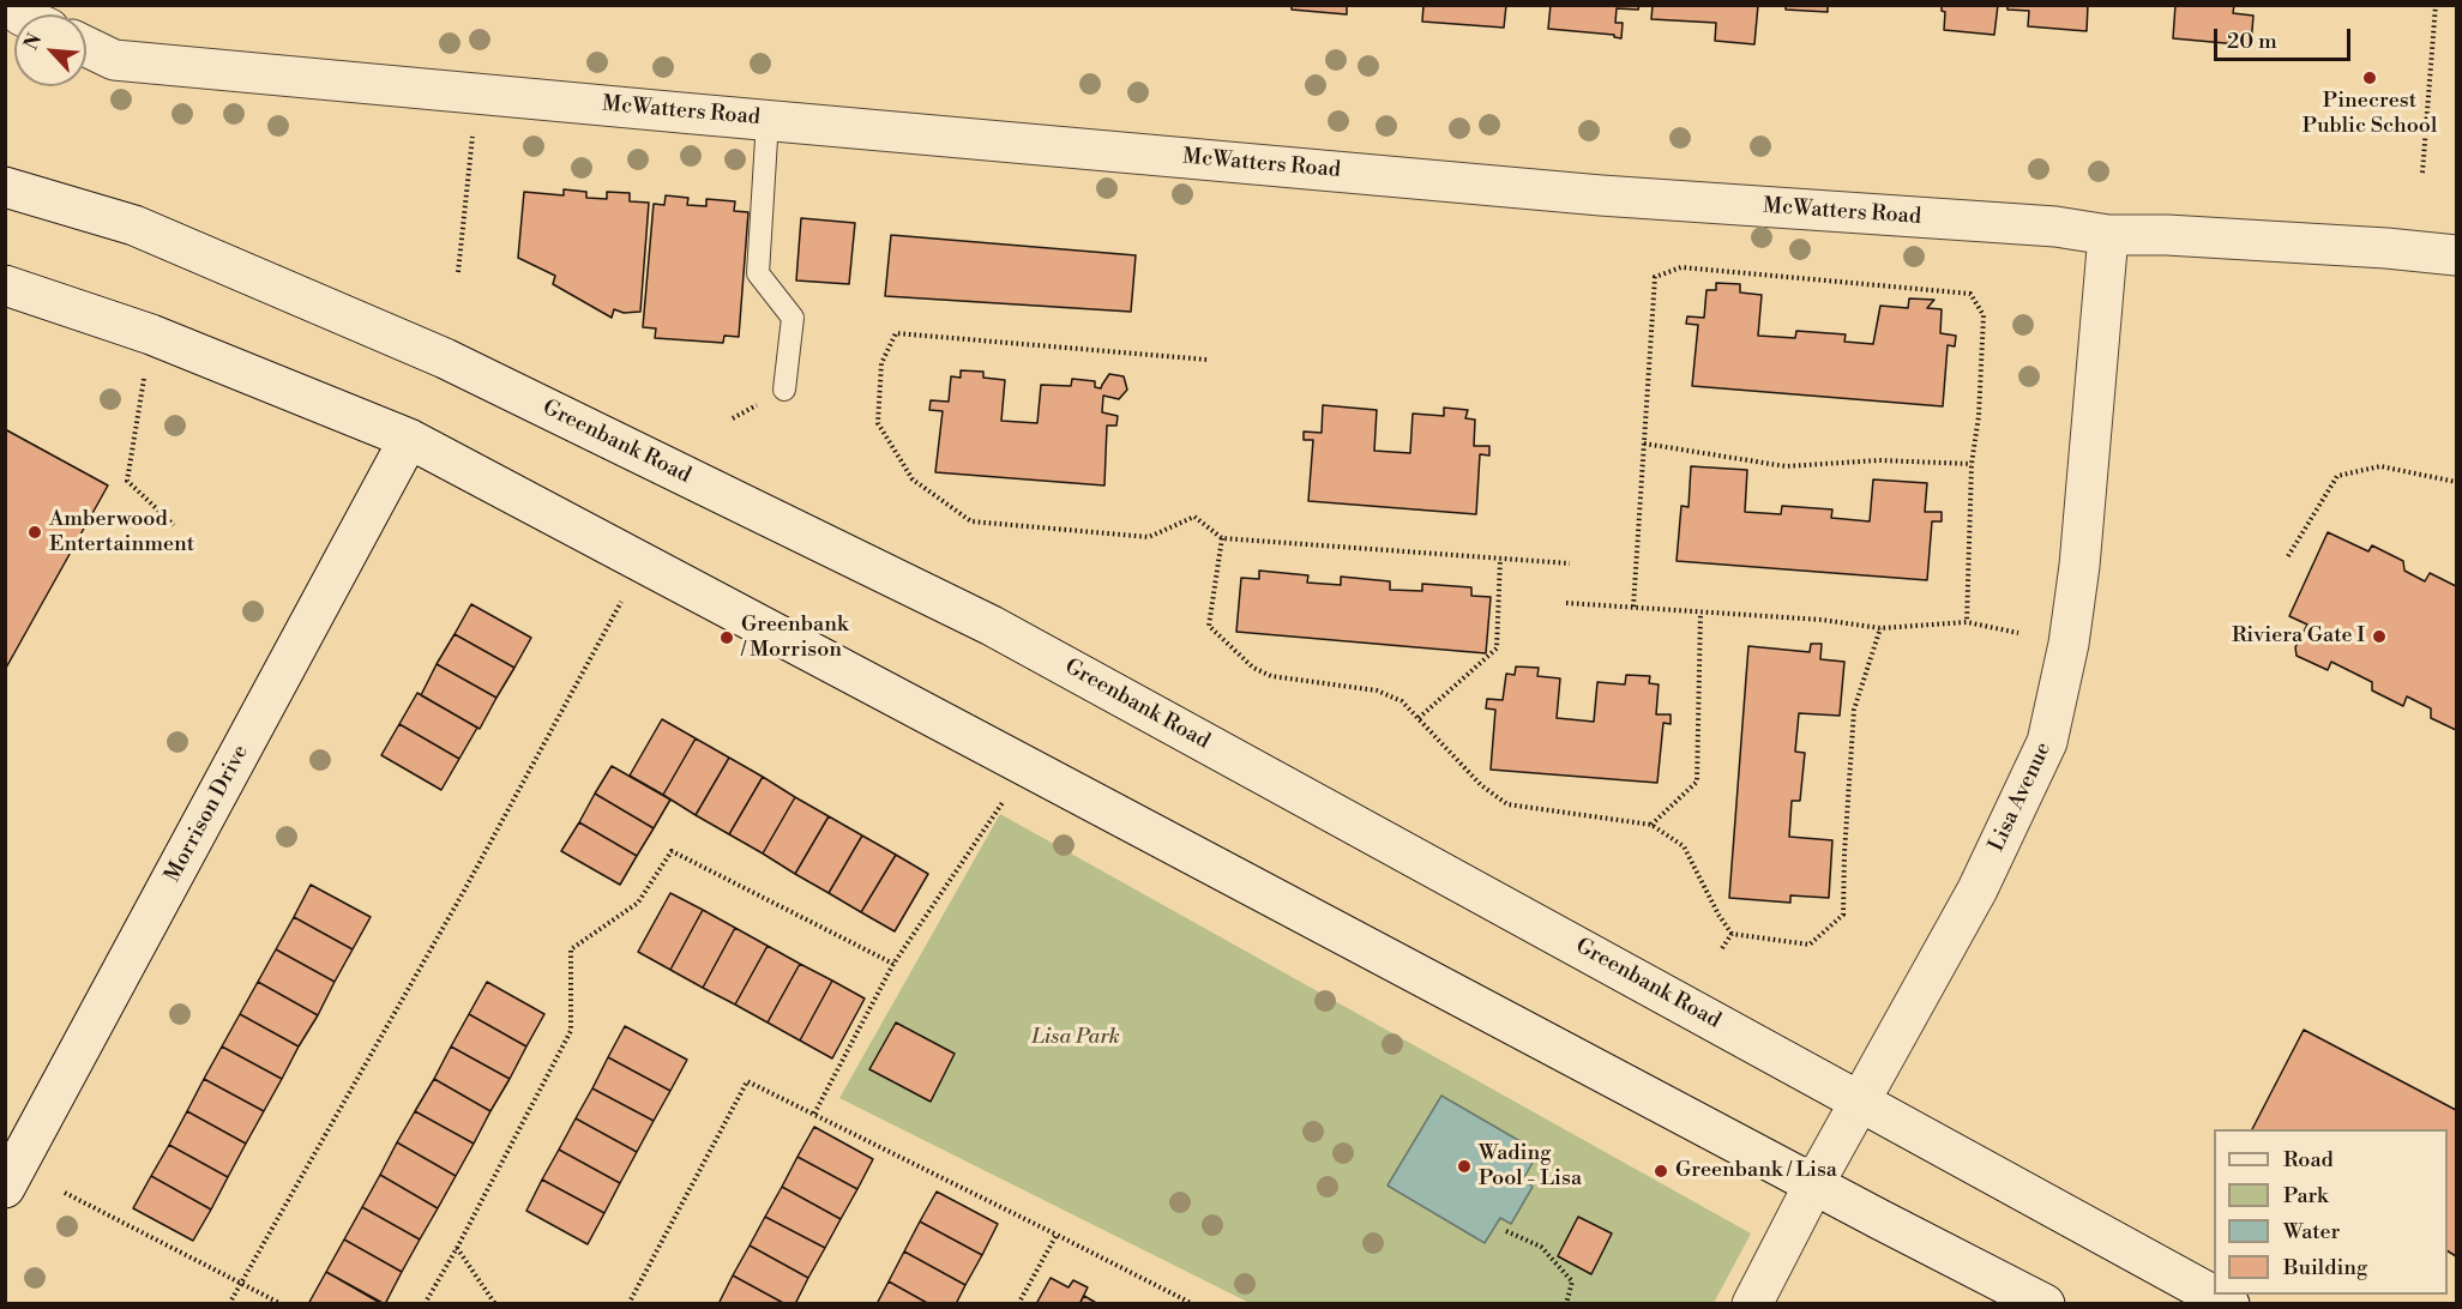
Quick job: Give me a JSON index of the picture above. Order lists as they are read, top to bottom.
{
  "streets": {
    "main road": [
      "McWatters Road",
      "Greenbank Road",
      "Lisa Avenue",
      "Morrison Drive"
    ]
  },
  "crossings": [
    ["McWatters Road", "Lisa Avenue"],
    ["Greenbank Road", "Lisa Avenue"]
  ],
  "parks": ["Lisa Park"],
  "places": [
    "Pinecrest Public School",
    "Amberwood Entertainment",
    "Riviera Gate I",
    "Greenbank / Morrison",
    "Wading Pool - Lisa",
    "Greenbank / Lisa"
  ],
  "legend": [
    "Road",
    "Park",
    "Water",
    "Building"
  ],
  "scale_bar": "20 m",
  "north": "top left"
}
